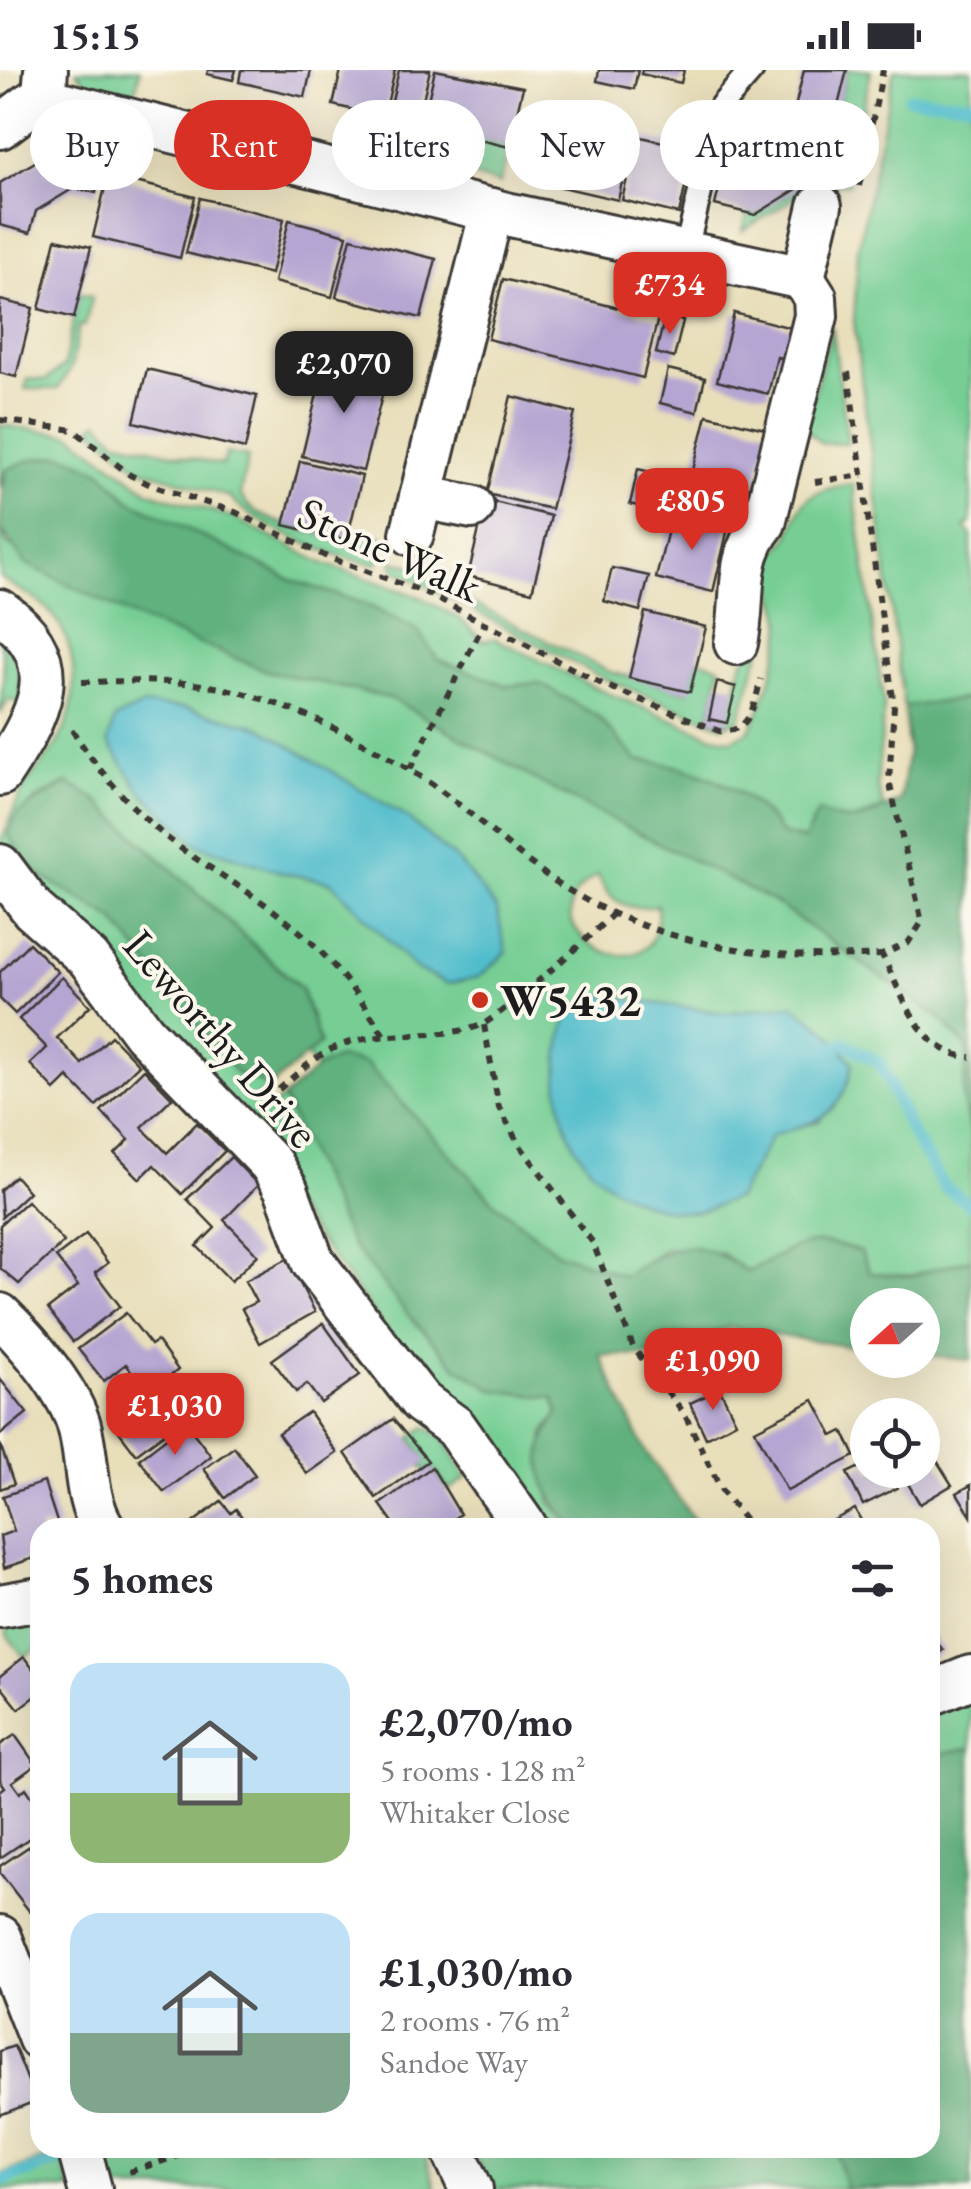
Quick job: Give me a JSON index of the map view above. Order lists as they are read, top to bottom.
{
  "streets": {
    "street": ["Leworthy Drive"],
    "path": ["Stone Walk"]
  },
  "places": ["W5432"],
  "north": "left",
  "page": {
    "status": "15:15",
    "chip": [
      "Buy",
      "Rent",
      "Filters",
      "New",
      "Apartment"
    ],
    "price": [
      "£734",
      "£2,070",
      "£805",
      "£1,090",
      "£1,030"
    ],
    "heading": "5 homes",
    "list": [
      {
        "name": "£2,070/mo",
        "note": "5 rooms · 128 m² · Whitaker Close"
      },
      {
        "name": "£1,030/mo",
        "note": "2 rooms · 76 m² · Sandoe Way"
      }
    ]
  }
}
